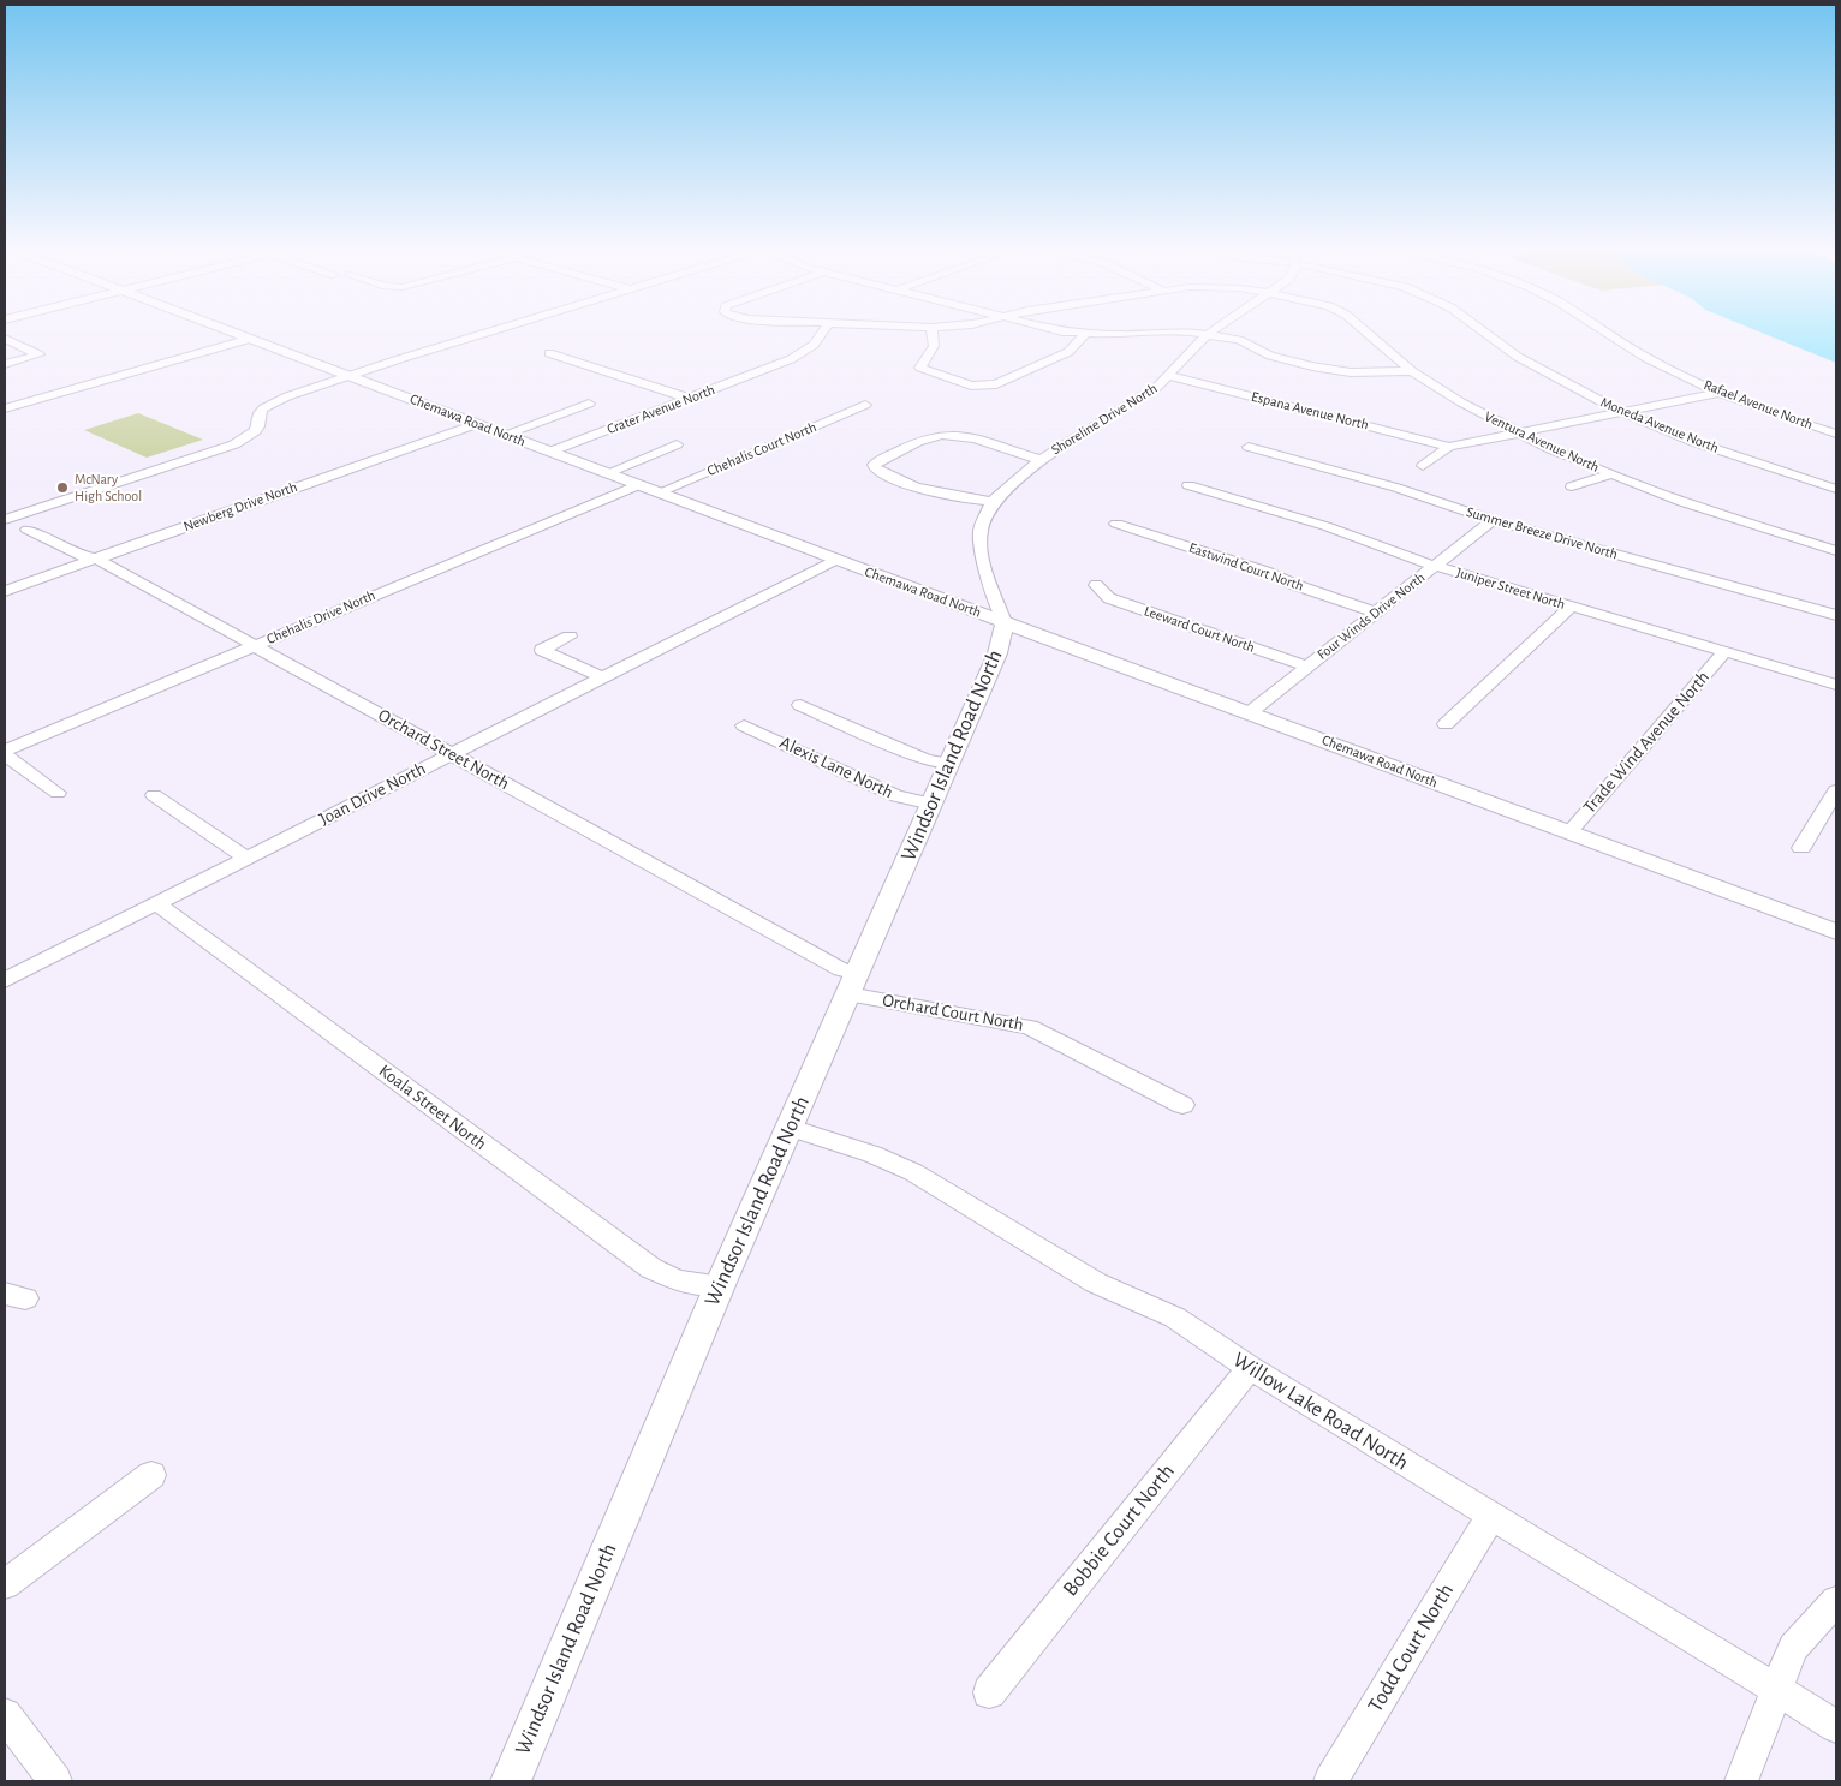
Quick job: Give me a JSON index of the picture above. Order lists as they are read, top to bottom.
{
  "streets": {
    "street": [
      "Rafael Avenue North",
      "Crater Avenue North",
      "Espana Avenue North",
      "Shoreline Drive North",
      "Chemawa Road North",
      "Moneda Avenue North",
      "Ventura Avenue North",
      "Chehalis Court North",
      "Newberg Drive North",
      "Summer Breeze Drive North",
      "Eastwind Court North",
      "Juniper Street North",
      "Four Winds Drive North",
      "Chehalis Drive North",
      "Leeward Court North",
      "Trade Wind Avenue North",
      "Orchard Street North",
      "Windsor Island Road North",
      "Alexis Lane North",
      "Joan Drive North",
      "Orchard Court North",
      "Koala Street North",
      "Willow Lake Road North",
      "Bobbie Court North",
      "Todd Court North"
    ]
  },
  "crossings": [
    ["Crater Avenue North", "Chemawa Road North"],
    ["Espana Avenue North", "Shoreline Drive North"],
    ["Shoreline Drive North", "Chemawa Road North"],
    ["Shoreline Drive North", "Windsor Island Road North"],
    ["Chemawa Road North", "Chehalis Court North"],
    ["Chemawa Road North", "Newberg Drive North"],
    ["Chemawa Road North", "Four Winds Drive North"],
    ["Chemawa Road North", "Chehalis Drive North"],
    ["Chemawa Road North", "Trade Wind Avenue North"],
    ["Chemawa Road North", "Windsor Island Road North"],
    ["Chemawa Road North", "Joan Drive North"],
    ["Newberg Drive North", "Orchard Street North"],
    ["Summer Breeze Drive North", "Four Winds Drive North"],
    ["Eastwind Court North", "Four Winds Drive North"],
    ["Juniper Street North", "Four Winds Drive North"],
    ["Juniper Street North", "Trade Wind Avenue North"],
    ["Four Winds Drive North", "Leeward Court North"],
    ["Chehalis Drive North", "Orchard Street North"],
    ["Orchard Street North", "Windsor Island Road North"],
    ["Orchard Street North", "Joan Drive North"],
    ["Orchard Street North", "Orchard Court North"],
    ["Windsor Island Road North", "Alexis Lane North"],
    ["Windsor Island Road North", "Orchard Court North"],
    ["Windsor Island Road North", "Koala Street North"],
    ["Windsor Island Road North", "Willow Lake Road North"],
    ["Joan Drive North", "Koala Street North"],
    ["Willow Lake Road North", "Bobbie Court North"],
    ["Willow Lake Road North", "Todd Court North"]
  ],
  "places": ["McNary High School"]
}
